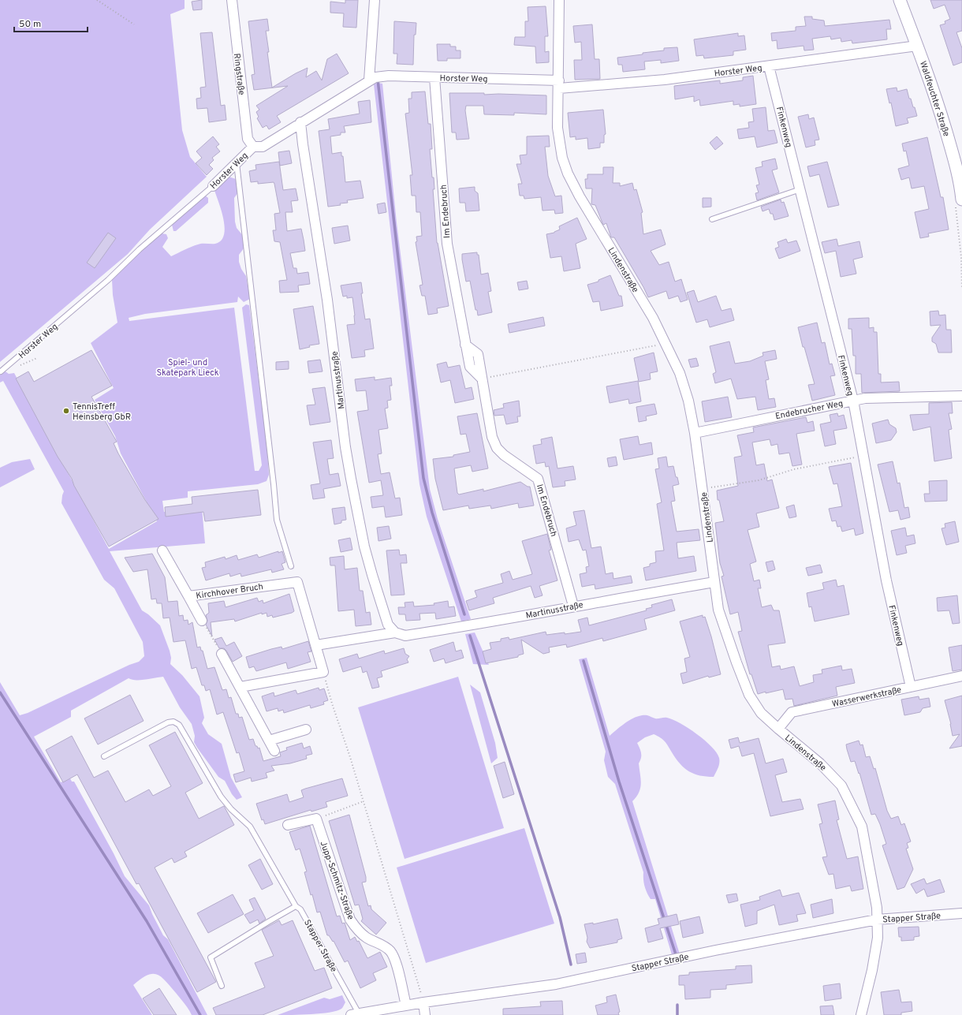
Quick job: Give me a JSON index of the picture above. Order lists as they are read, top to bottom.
{
  "streets": {
    "street": [
      "Horster Weg",
      "Ringstraße",
      "Waldfeuchter Straße",
      "Finkenweg",
      "Im Endebruch",
      "Lindenstraße",
      "Martinusstraße",
      "Endebrucher Weg",
      "Kirchhover Bruch",
      "Wasserwerkstraße",
      "Jupp-Schmitz-Straße",
      "Stapper Straße"
    ]
  },
  "crossings": [
    ["Horster Weg", "Ringstraße"],
    ["Horster Weg", "Waldfeuchter Straße"],
    ["Horster Weg", "Finkenweg"],
    ["Horster Weg", "Im Endebruch"],
    ["Horster Weg", "Lindenstraße"],
    ["Horster Weg", "Martinusstraße"],
    ["Finkenweg", "Endebrucher Weg"],
    ["Finkenweg", "Wasserwerkstraße"],
    ["Im Endebruch", "Martinusstraße"],
    ["Lindenstraße", "Martinusstraße"],
    ["Lindenstraße", "Endebrucher Weg"],
    ["Lindenstraße", "Wasserwerkstraße"],
    ["Lindenstraße", "Stapper Straße"],
    ["Martinusstraße", "Kirchhover Bruch"],
    ["Jupp-Schmitz-Straße", "Stapper Straße"]
  ],
  "parks": ["Spiel- und Skatepark Lieck"],
  "places": ["TennisTreff Heinsberg GbR"],
  "scale_bar": "50 m"
}
